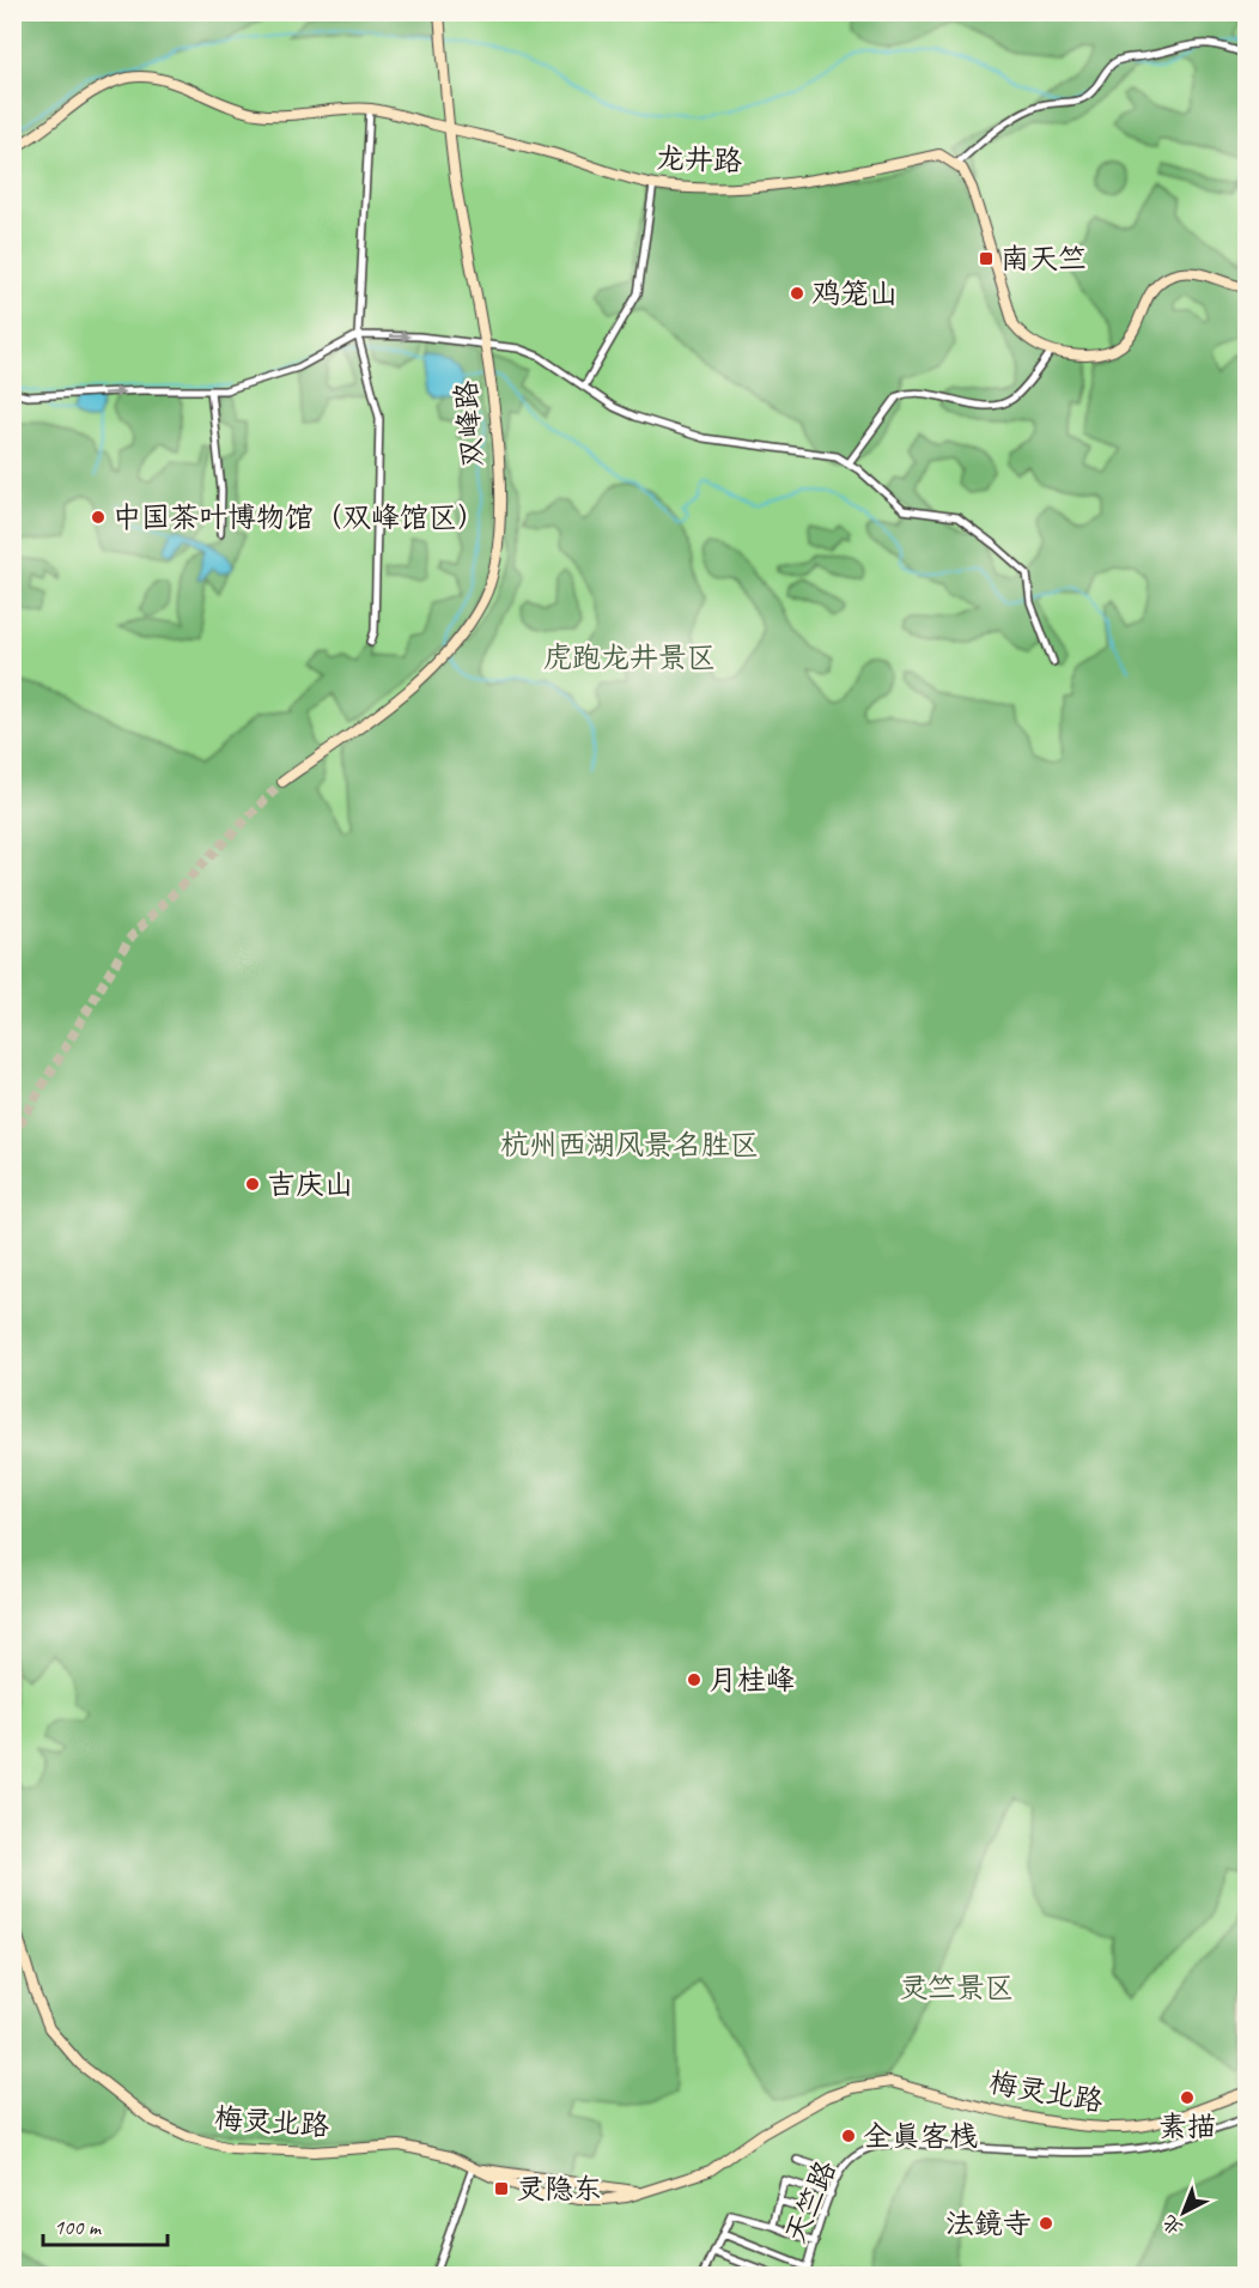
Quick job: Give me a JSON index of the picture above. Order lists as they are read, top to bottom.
{
  "streets": {
    "main road": ["龙井路", "双峰路", "梅灵北路"],
    "street": ["天竺路"]
  },
  "crossings": [
    ["龙井路", "双峰路"]
  ],
  "parks": ["虎跑龙井景区", "杭州西湖风景名胜区", "灵竺景区"],
  "places": {
    "transit": ["南天竺", "灵隐东"],
    "other": [
      "鸡笼山",
      "中国茶叶博物馆（双峰馆区）",
      "吉庆山",
      "月桂峰",
      "素描",
      "全真客栈",
      "法鏡寺"
    ]
  },
  "scale_bar": "100 m",
  "north": "bottom left"
}
